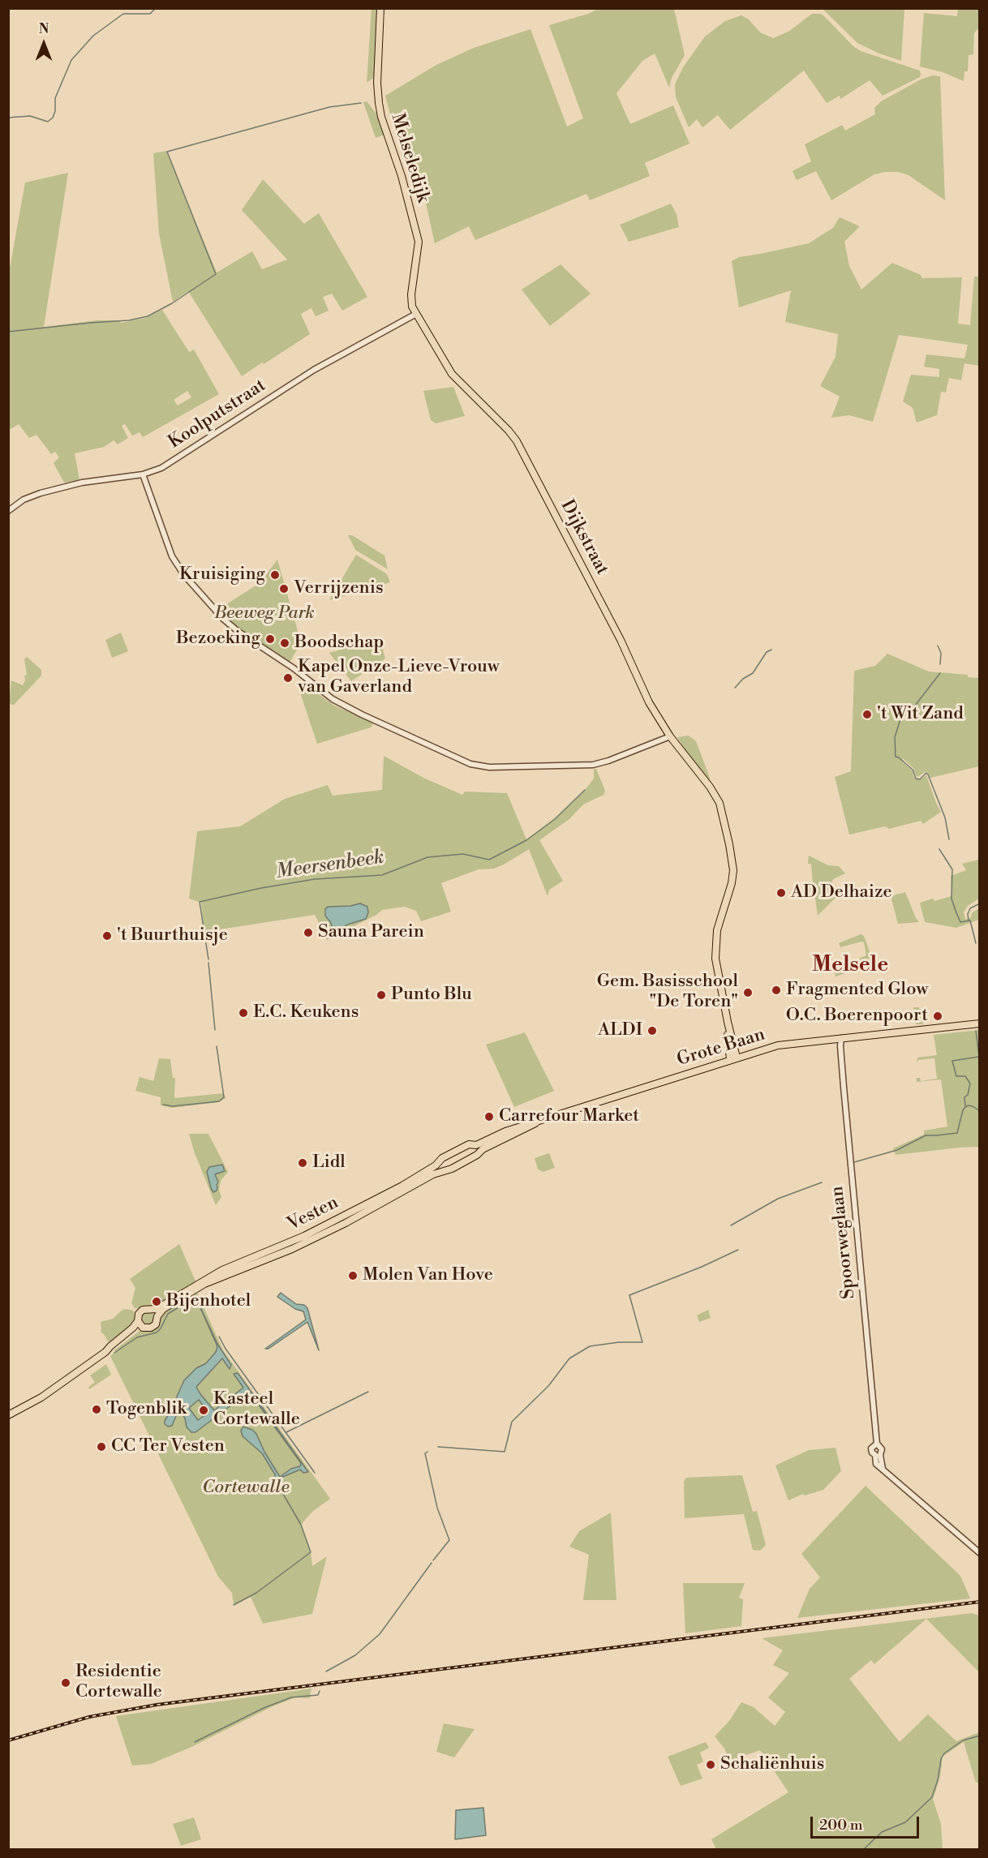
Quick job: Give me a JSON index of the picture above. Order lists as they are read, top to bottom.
{
  "streets": {
    "main road": [
      "Melseledijk",
      "Dijkstraat",
      "Grote Baan",
      "Vesten"
    ],
    "street": ["Koolputstraat", "Spoorweglaan"]
  },
  "crossings": [
    ["Melseledijk", "Koolputstraat"],
    ["Melseledijk", "Dijkstraat"],
    ["Koolputstraat", "Dijkstraat"],
    ["Dijkstraat", "Grote Baan"],
    ["Grote Baan", "Vesten"],
    ["Grote Baan", "Spoorweglaan"]
  ],
  "districts": ["Melsele"],
  "water": ["Meersenbeek"],
  "parks": ["Beeweg Park", "Cortewalle"],
  "places": [
    "Kruisiging",
    "Verrijzenis",
    "Bezoeking",
    "Boodschap",
    "Kapel Onze-Lieve-Vrouw van Gaverland",
    "'t Wit Zand",
    "AD Delhaize",
    "Sauna Parein",
    "'t Buurthuisje",
    "Fragmented Glow",
    "Gem. Basisschool \"De Toren\"",
    "Punto Blu",
    "E.C. Keukens",
    "O.C. Boerenpoort",
    "ALDI",
    "Carrefour Market",
    "Lidl",
    "Molen Van Hove",
    "Bijenhotel",
    "Togenblik",
    "Kasteel Cortewalle",
    "CC Ter Vesten",
    "Residentie Cortewalle",
    "Schaliënhuis"
  ],
  "scale_bar": "200 m",
  "north": "top"
}
